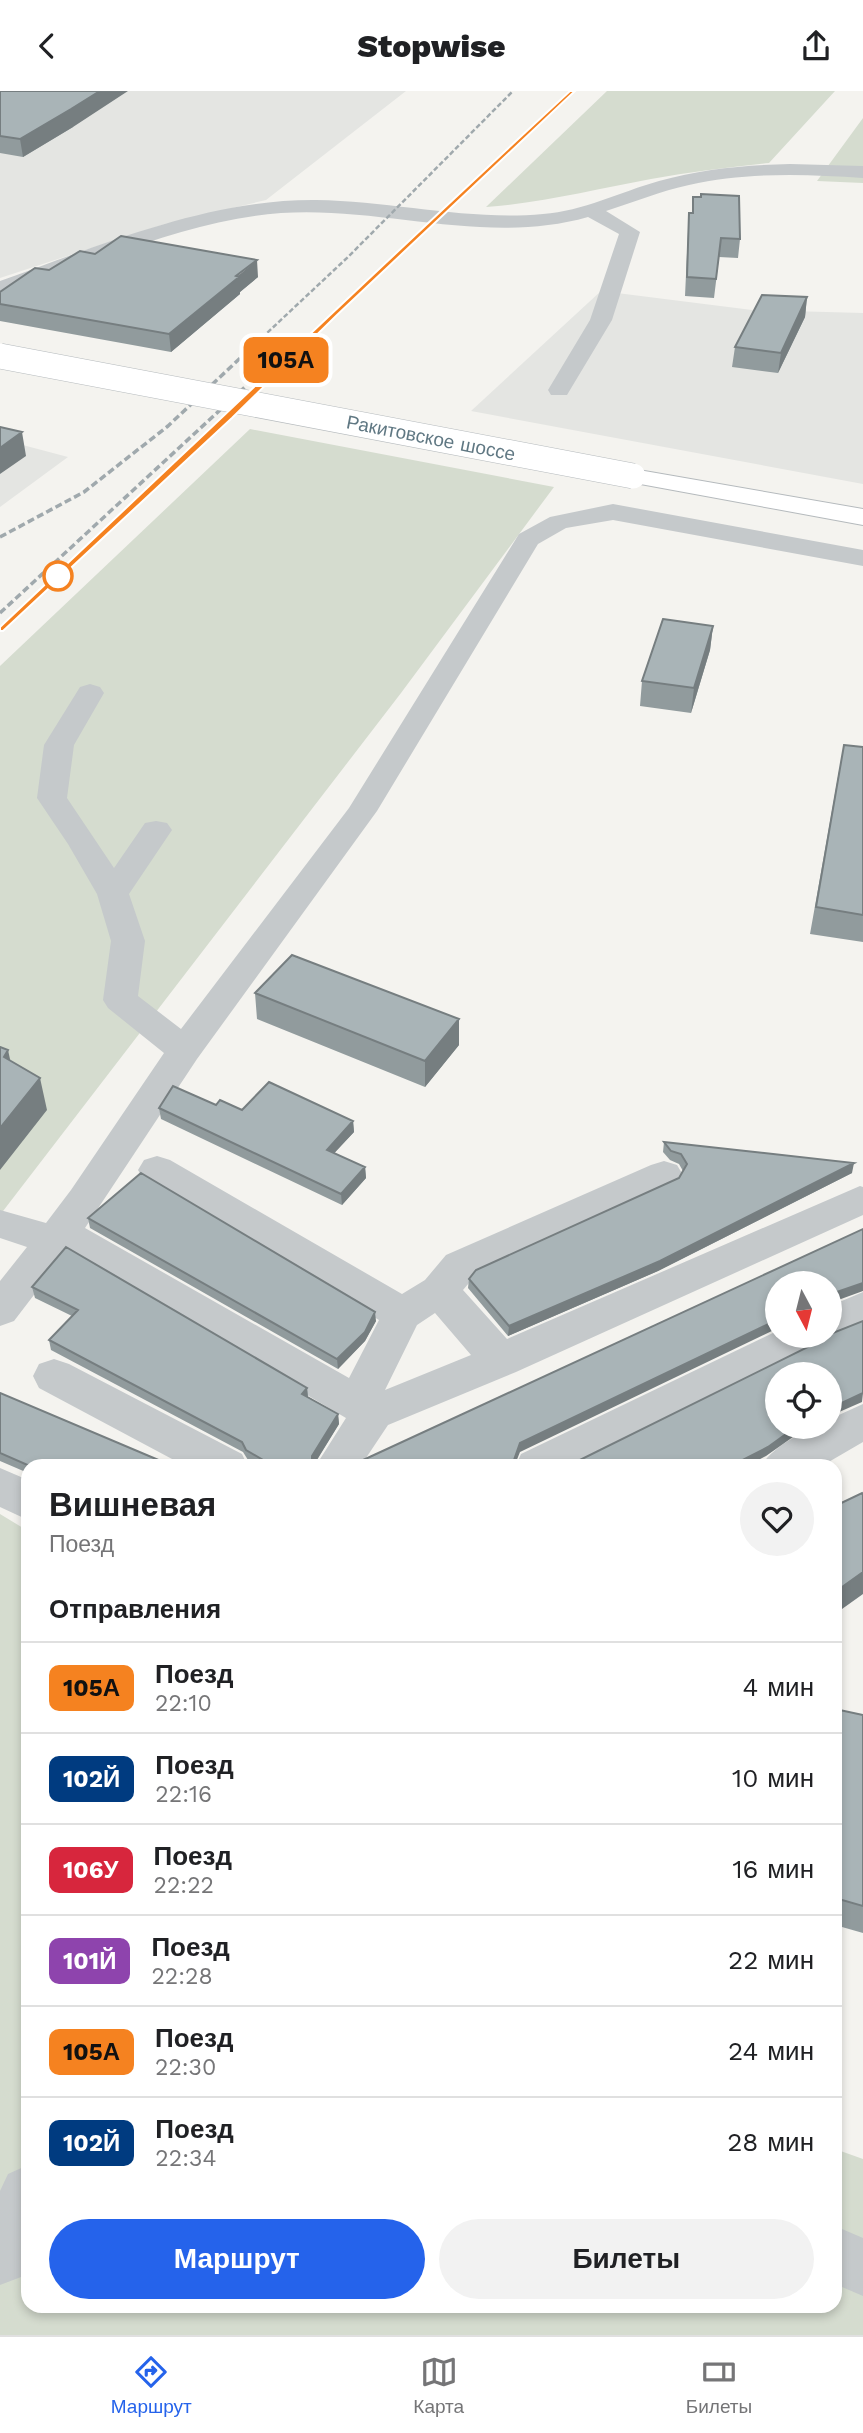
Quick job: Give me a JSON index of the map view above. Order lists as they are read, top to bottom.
{
  "streets": {
    "main road": ["Ракитовское шоссе"]
  },
  "north": "bottom",
  "page": {
    "header": "Stopwise",
    "on_map": "105А",
    "heading": [
      ["Вишневая", "Поезд"],
      "Отправления"
    ],
    "list": [
      {
        "mark": "105А",
        "name": "Поезд",
        "note": "22:10",
        "value": "4 мин"
      },
      {
        "mark": "102Й",
        "name": "Поезд",
        "note": "22:16",
        "value": "10 мин"
      },
      {
        "mark": "106У",
        "name": "Поезд",
        "note": "22:22",
        "value": "16 мин"
      },
      {
        "mark": "101Й",
        "name": "Поезд",
        "note": "22:28",
        "value": "22 мин"
      },
      {
        "mark": "105А",
        "name": "Поезд",
        "note": "22:30",
        "value": "24 мин"
      },
      {
        "mark": "102Й",
        "name": "Поезд",
        "note": "22:34",
        "value": "28 мин"
      }
    ],
    "buttons": ["Маршрут", "Билеты"],
    "tabs": ["Маршрут", "Карта", "Билеты"]
  }
}
